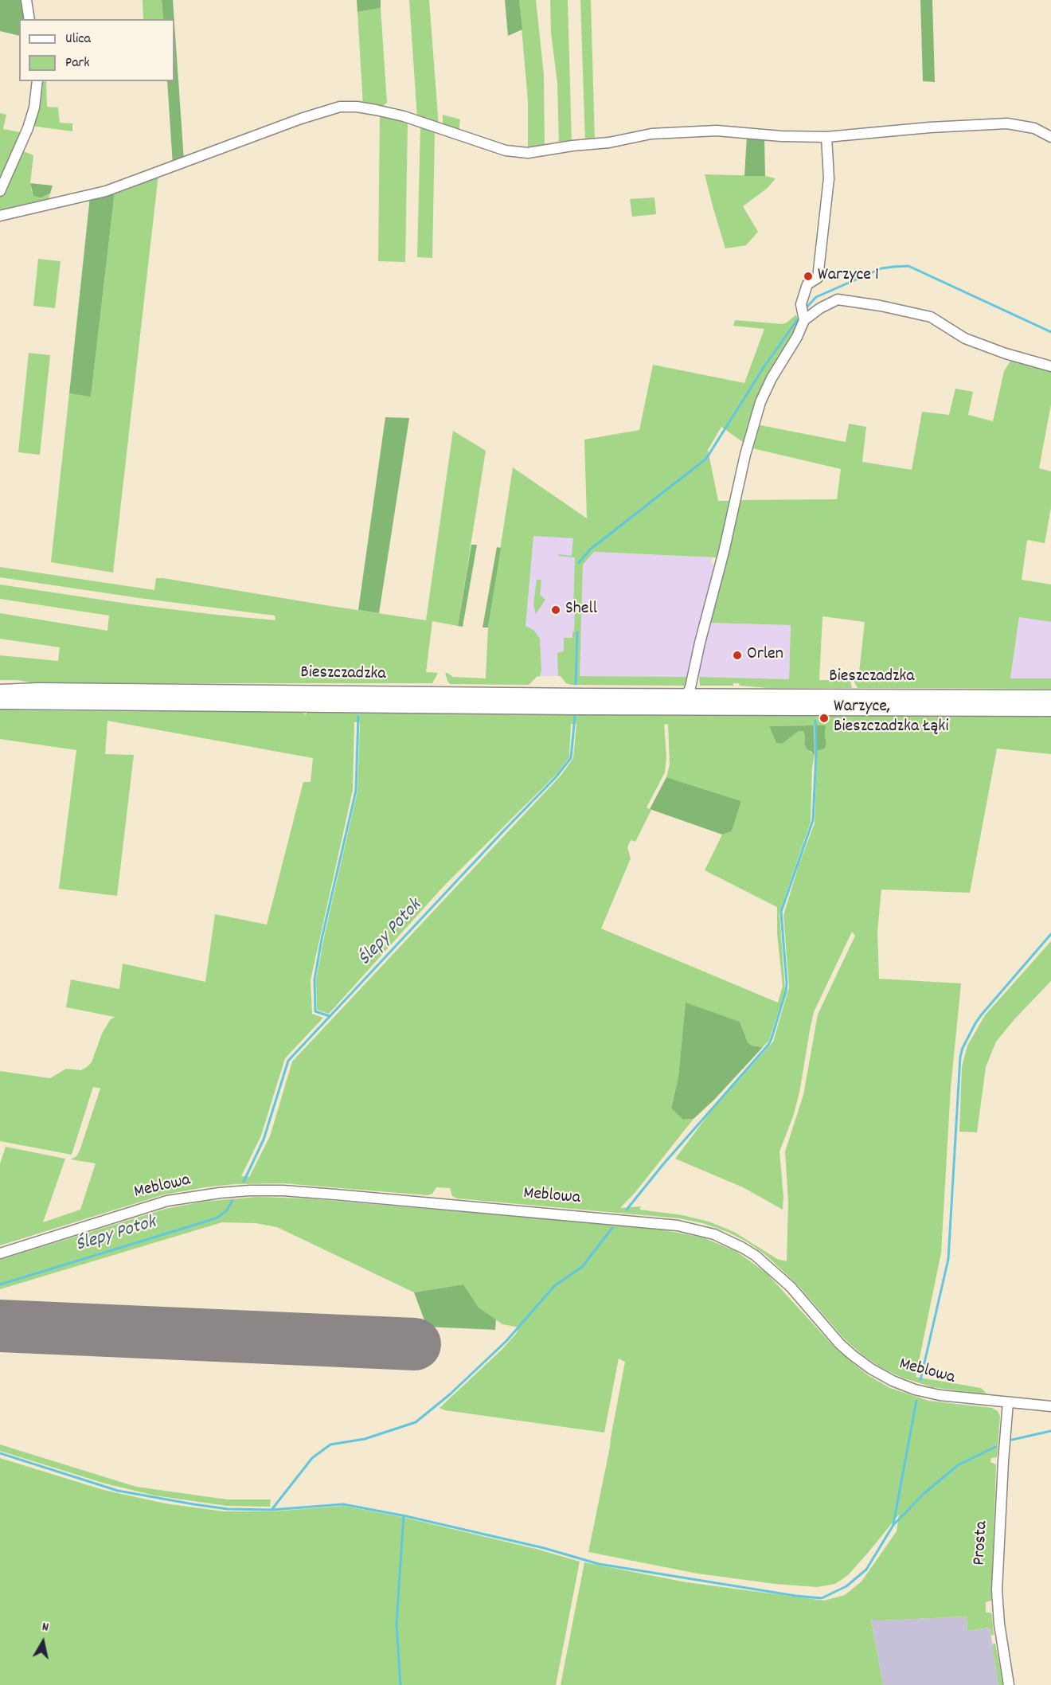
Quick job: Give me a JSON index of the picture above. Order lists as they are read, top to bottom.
{
  "streets": {
    "main road": ["Bieszczadzka"],
    "street": ["Meblowa", "Prosta"]
  },
  "crossings": [
    ["Meblowa", "Prosta"]
  ],
  "water": ["Ślepy Potok"],
  "places": [
    "Warzyce 1",
    "Shell",
    "Orlen",
    "Warzyce, Bieszczadzka Łąki"
  ],
  "legend": ["Ulica", "Park"],
  "north": "top"
}
